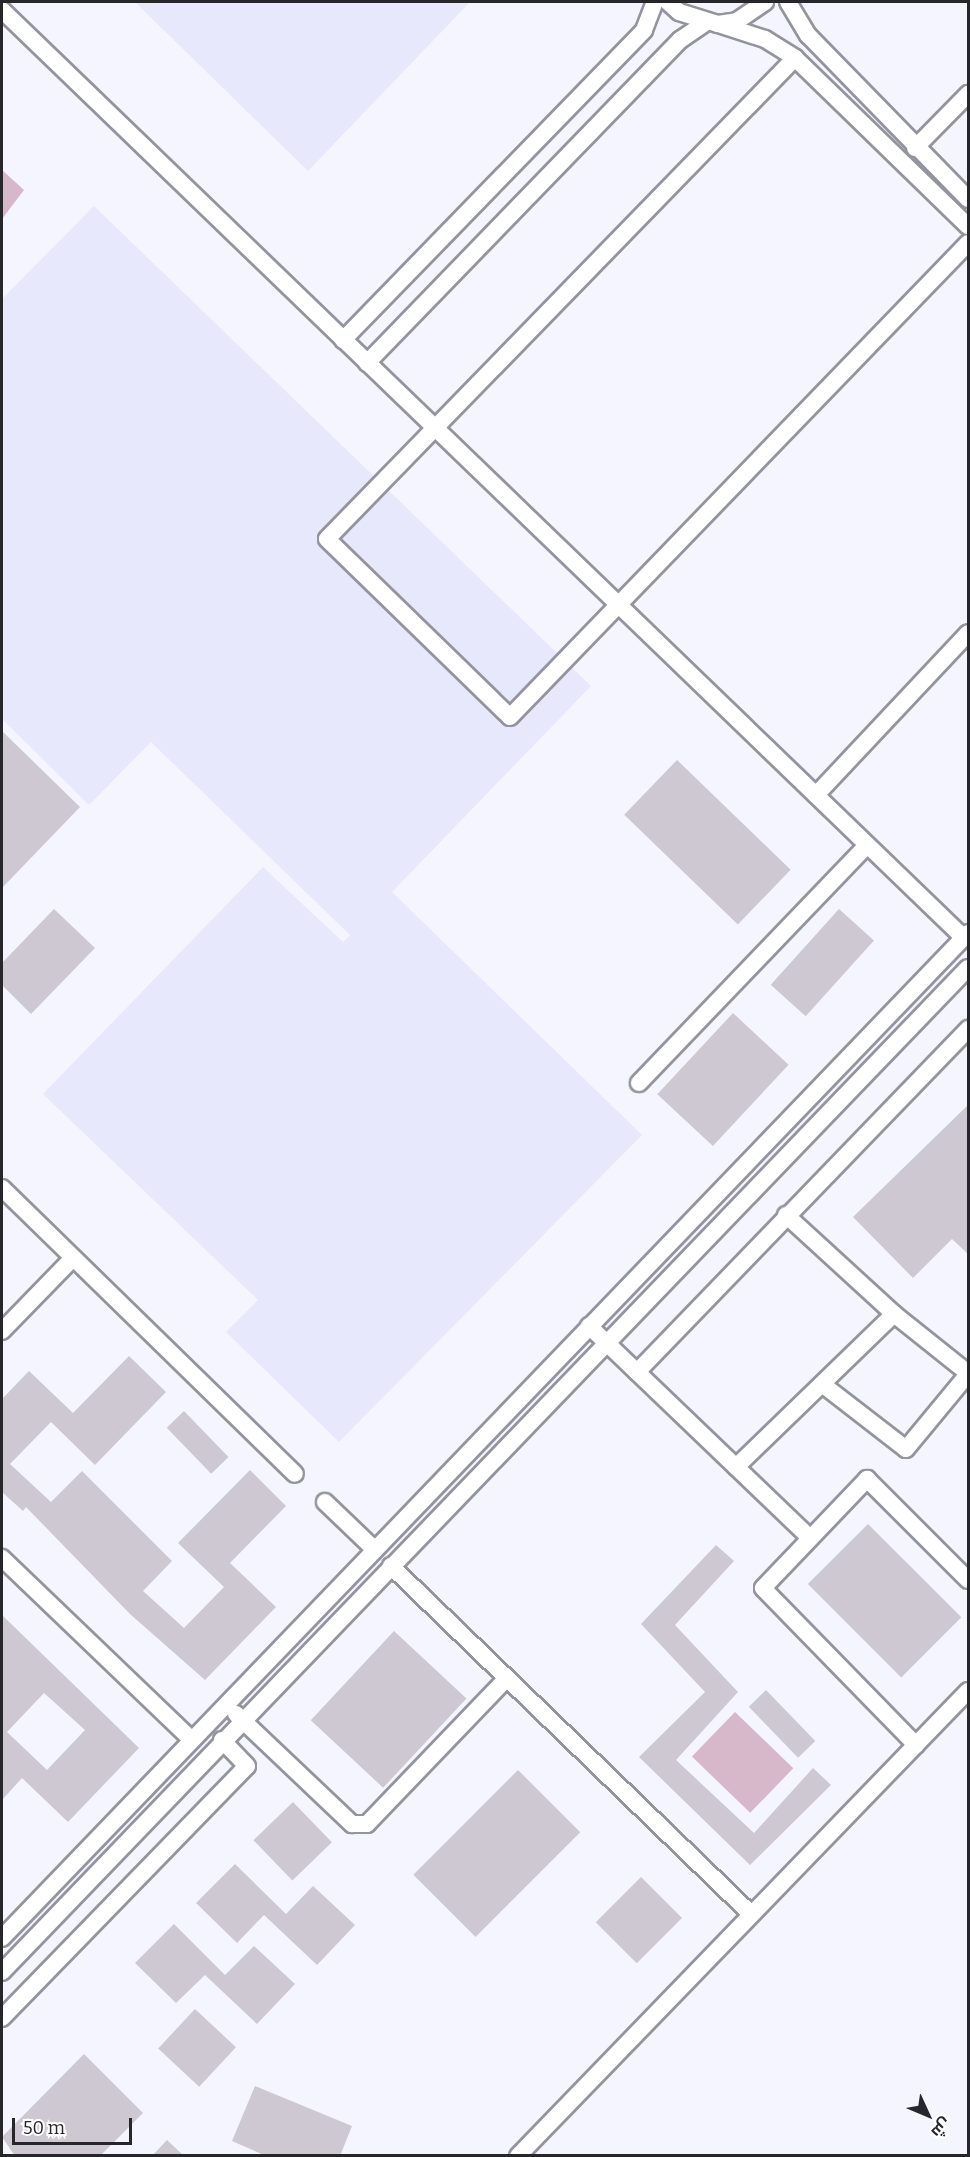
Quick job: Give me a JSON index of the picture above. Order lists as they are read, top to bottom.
{
  "scale_bar": "50 m",
  "north": "bottom right"
}
